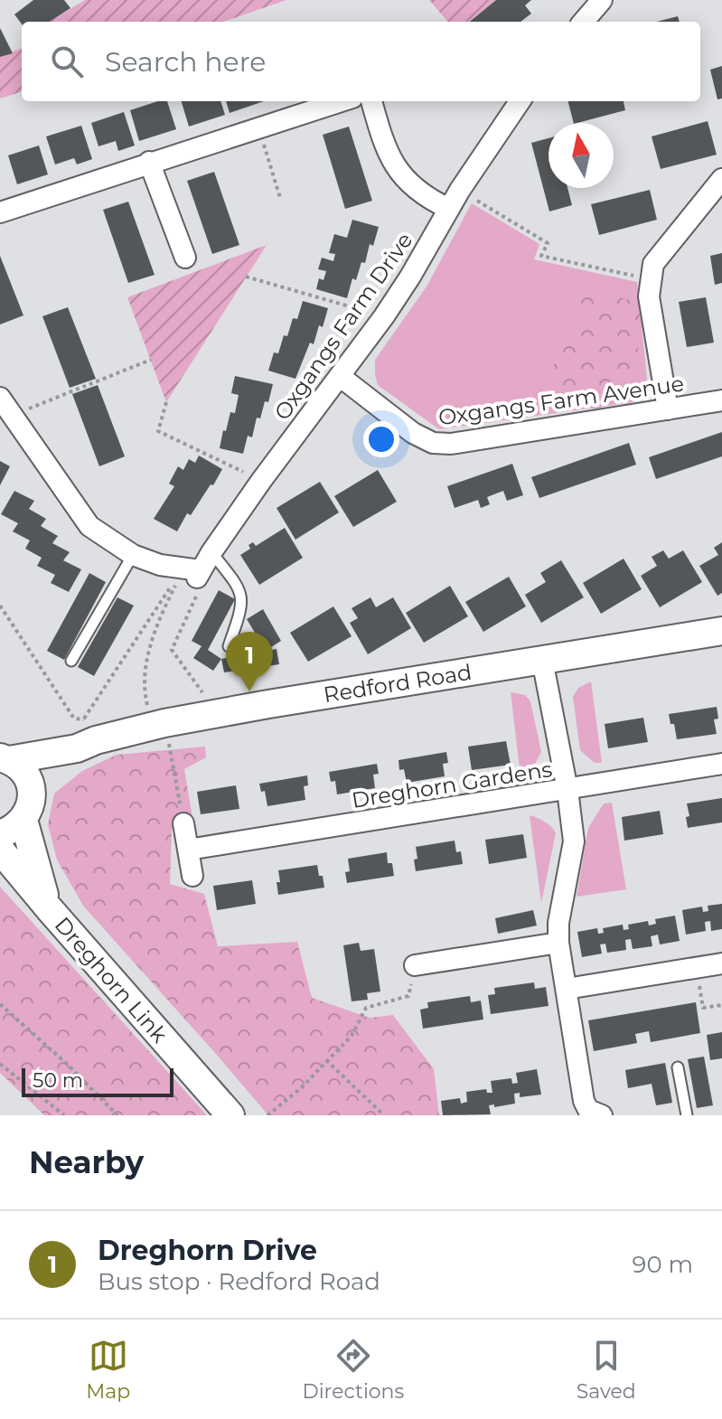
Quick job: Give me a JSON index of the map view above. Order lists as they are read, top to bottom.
{
  "streets": {
    "main road": ["Redford Road", "Dreghorn Link"],
    "street": ["Oxgangs Farm Drive", "Oxgangs Farm Avenue", "Dreghorn Gardens"]
  },
  "crossings": [
    ["Oxgangs Farm Drive", "Oxgangs Farm Avenue"],
    ["Redford Road", "Dreghorn Link"]
  ],
  "scale_bar": "50 m",
  "north": "top",
  "page": {
    "search": "Search here",
    "pins": "1",
    "scale": "50 m",
    "heading": "Nearby",
    "list": [
      {
        "mark": "1",
        "name": "Dreghorn Drive",
        "note": "Bus stop · Redford Road",
        "value": "90 m"
      }
    ],
    "nav": ["Map", "Directions", "Saved"]
  }
}
